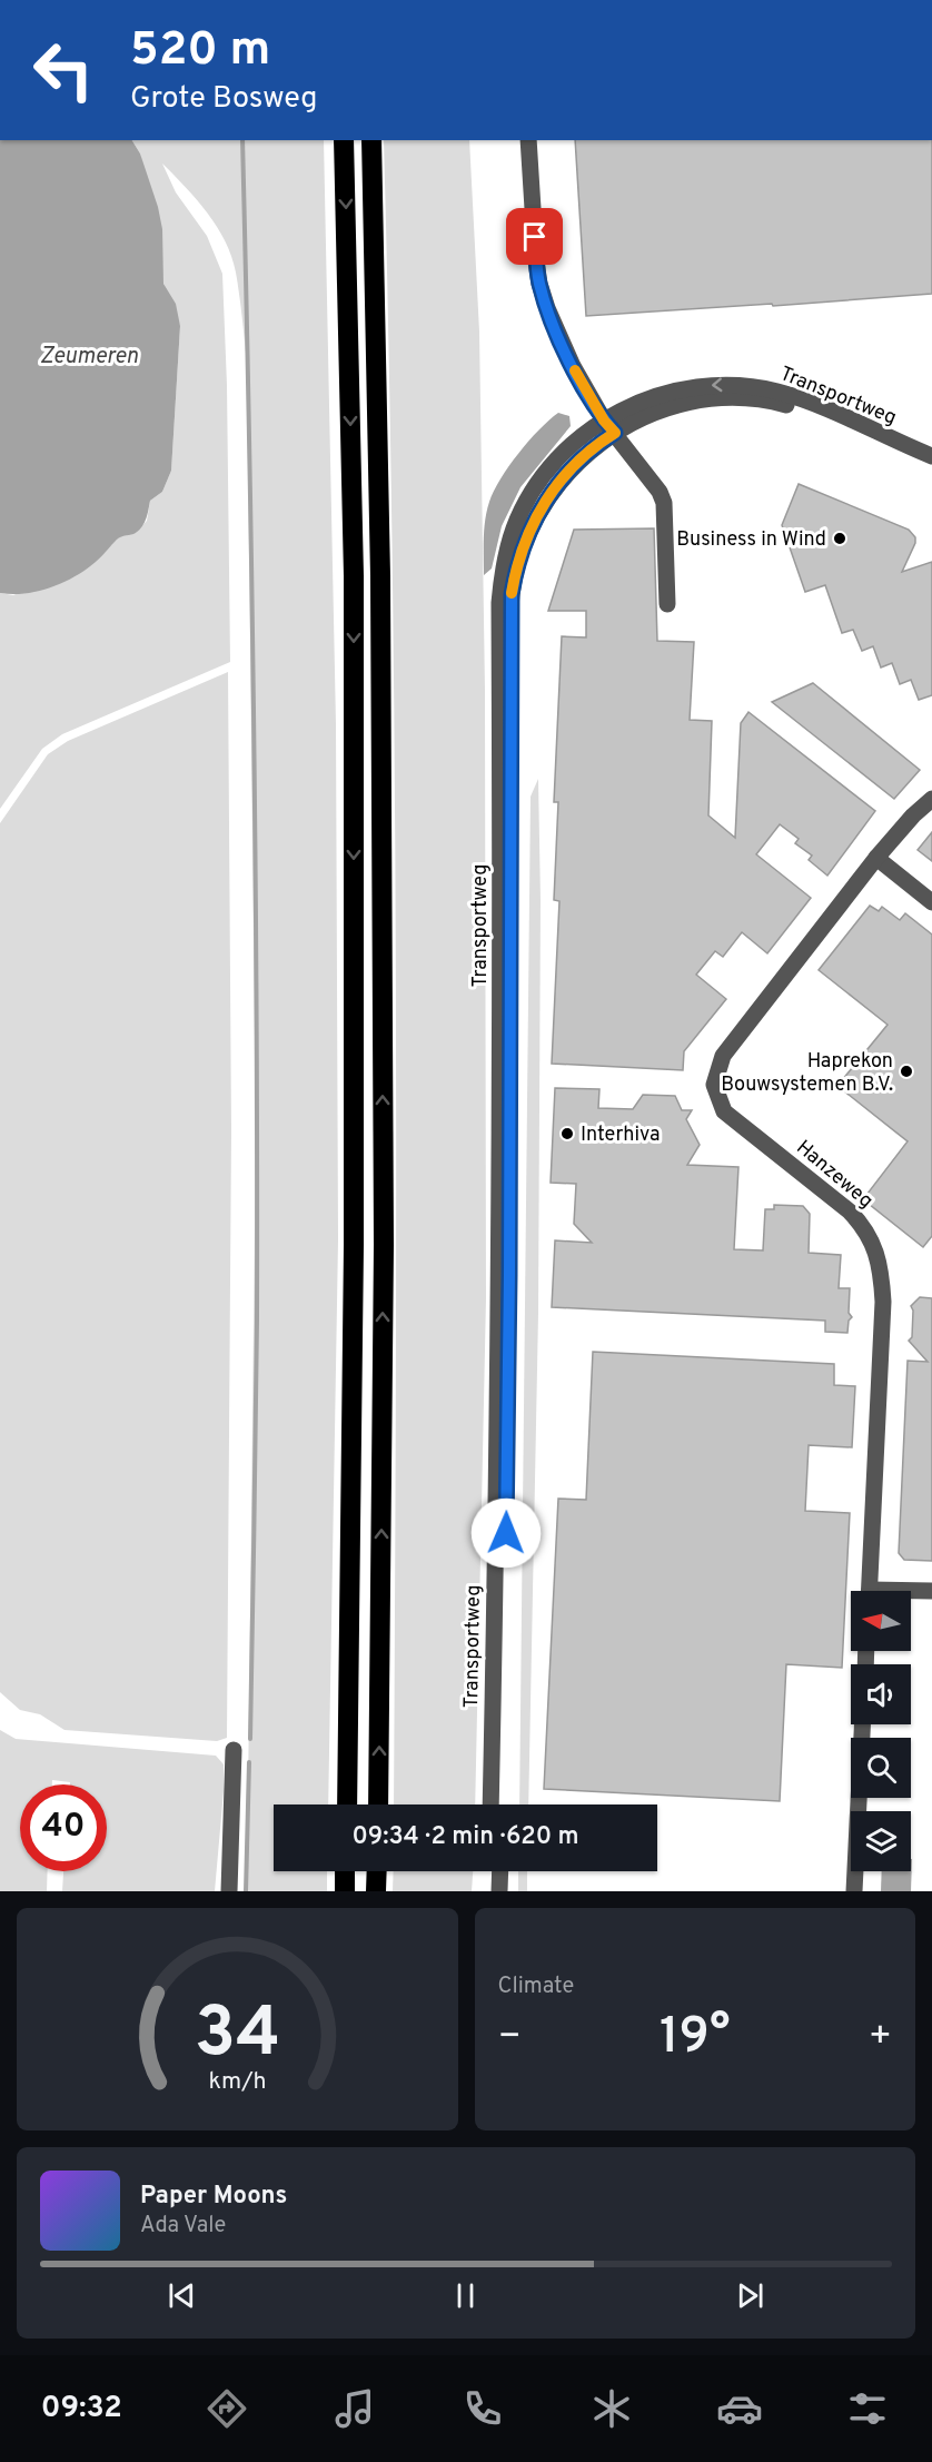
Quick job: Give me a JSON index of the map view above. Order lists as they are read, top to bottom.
{
  "streets": {
    "street": ["Transportweg", "Hanzeweg"]
  },
  "water": ["Zeumeren"],
  "places": ["Business in Wind", "Haprekon Bouwsystemen B.V.", "Interhiva"],
  "north": "left",
  "page": {
    "turn": ["520 m", "Grote Bosweg"],
    "limit": "40",
    "trip": "09:34 · 2 min · 620 m",
    "tile": "Climate",
    "heat": ["−", "19°", "+"],
    "song": ["Paper Moons", "Ada Vale"],
    "tabs": "09:32",
    "gauge": ["34", "km/h"]
  }
}
